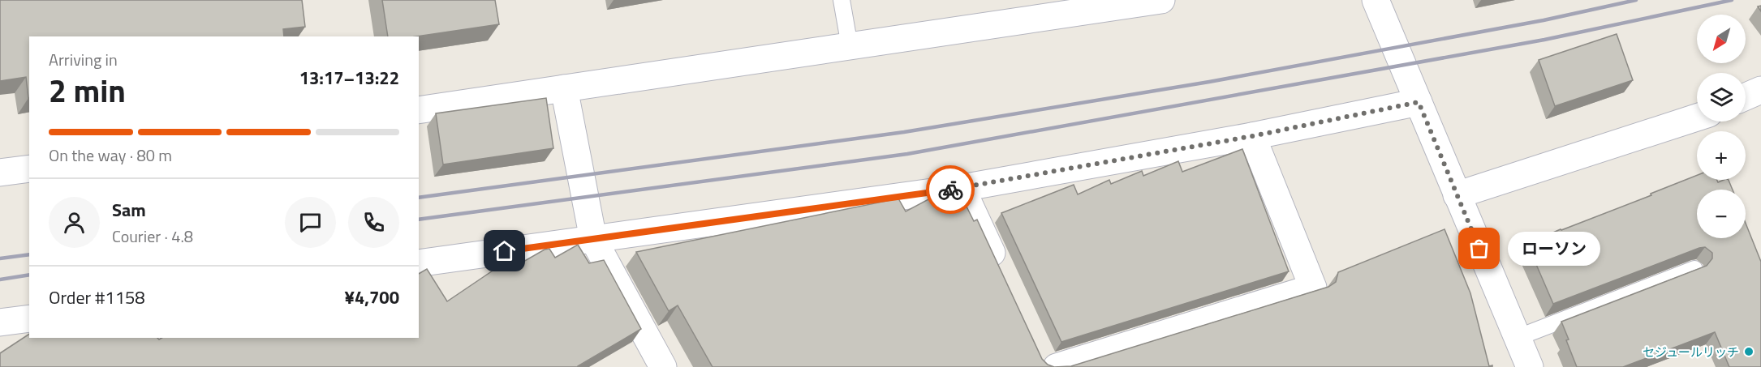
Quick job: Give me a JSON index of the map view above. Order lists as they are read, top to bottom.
{
  "places": ["ローソン", "セジュールリッチ"],
  "north": "bottom left",
  "page": {
    "map_buttons": ["+", "−"],
    "heading": ["2 min", "Arriving in", "13:17–13:22"],
    "panel": [
      "Sam",
      "Courier · 4.8",
      "Order #1158",
      "¥4,700"
    ],
    "bar": "On the way · 80 m",
    "bubble": "ローソン"
  }
}
